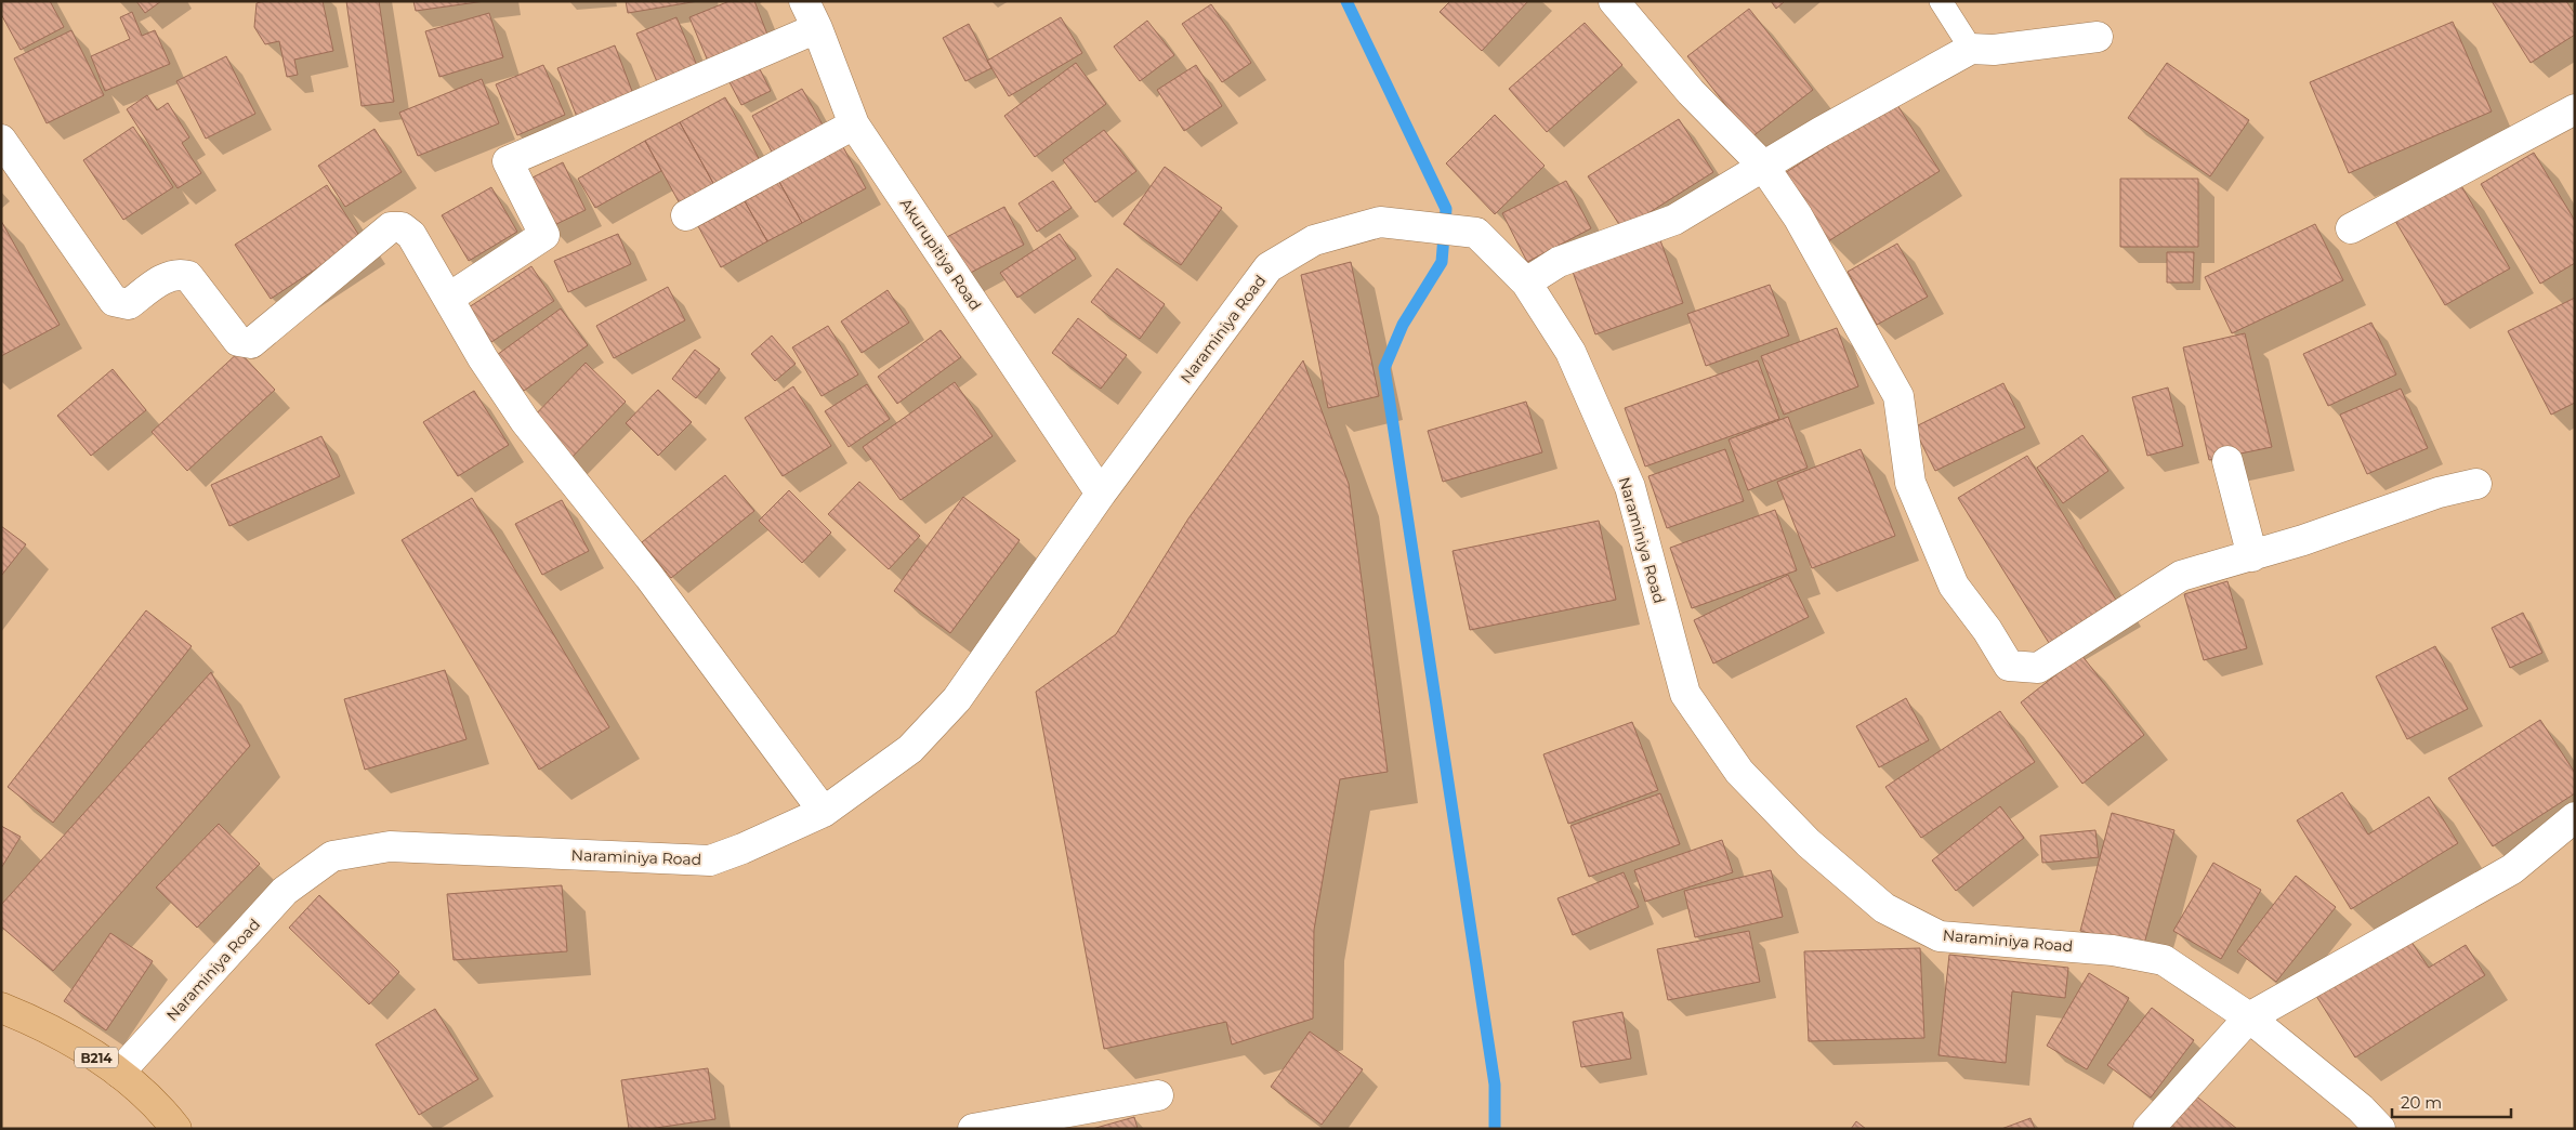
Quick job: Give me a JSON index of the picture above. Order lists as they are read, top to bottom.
{
  "streets": {
    "main road": ["B214"],
    "street": ["Akurupitiya Road", "Naraminiya Road"]
  },
  "crossings": [
    ["Akurupitiya Road", "Naraminiya Road"],
    ["Naraminiya Road", "B214"]
  ],
  "scale_bar": "20 m"
}
